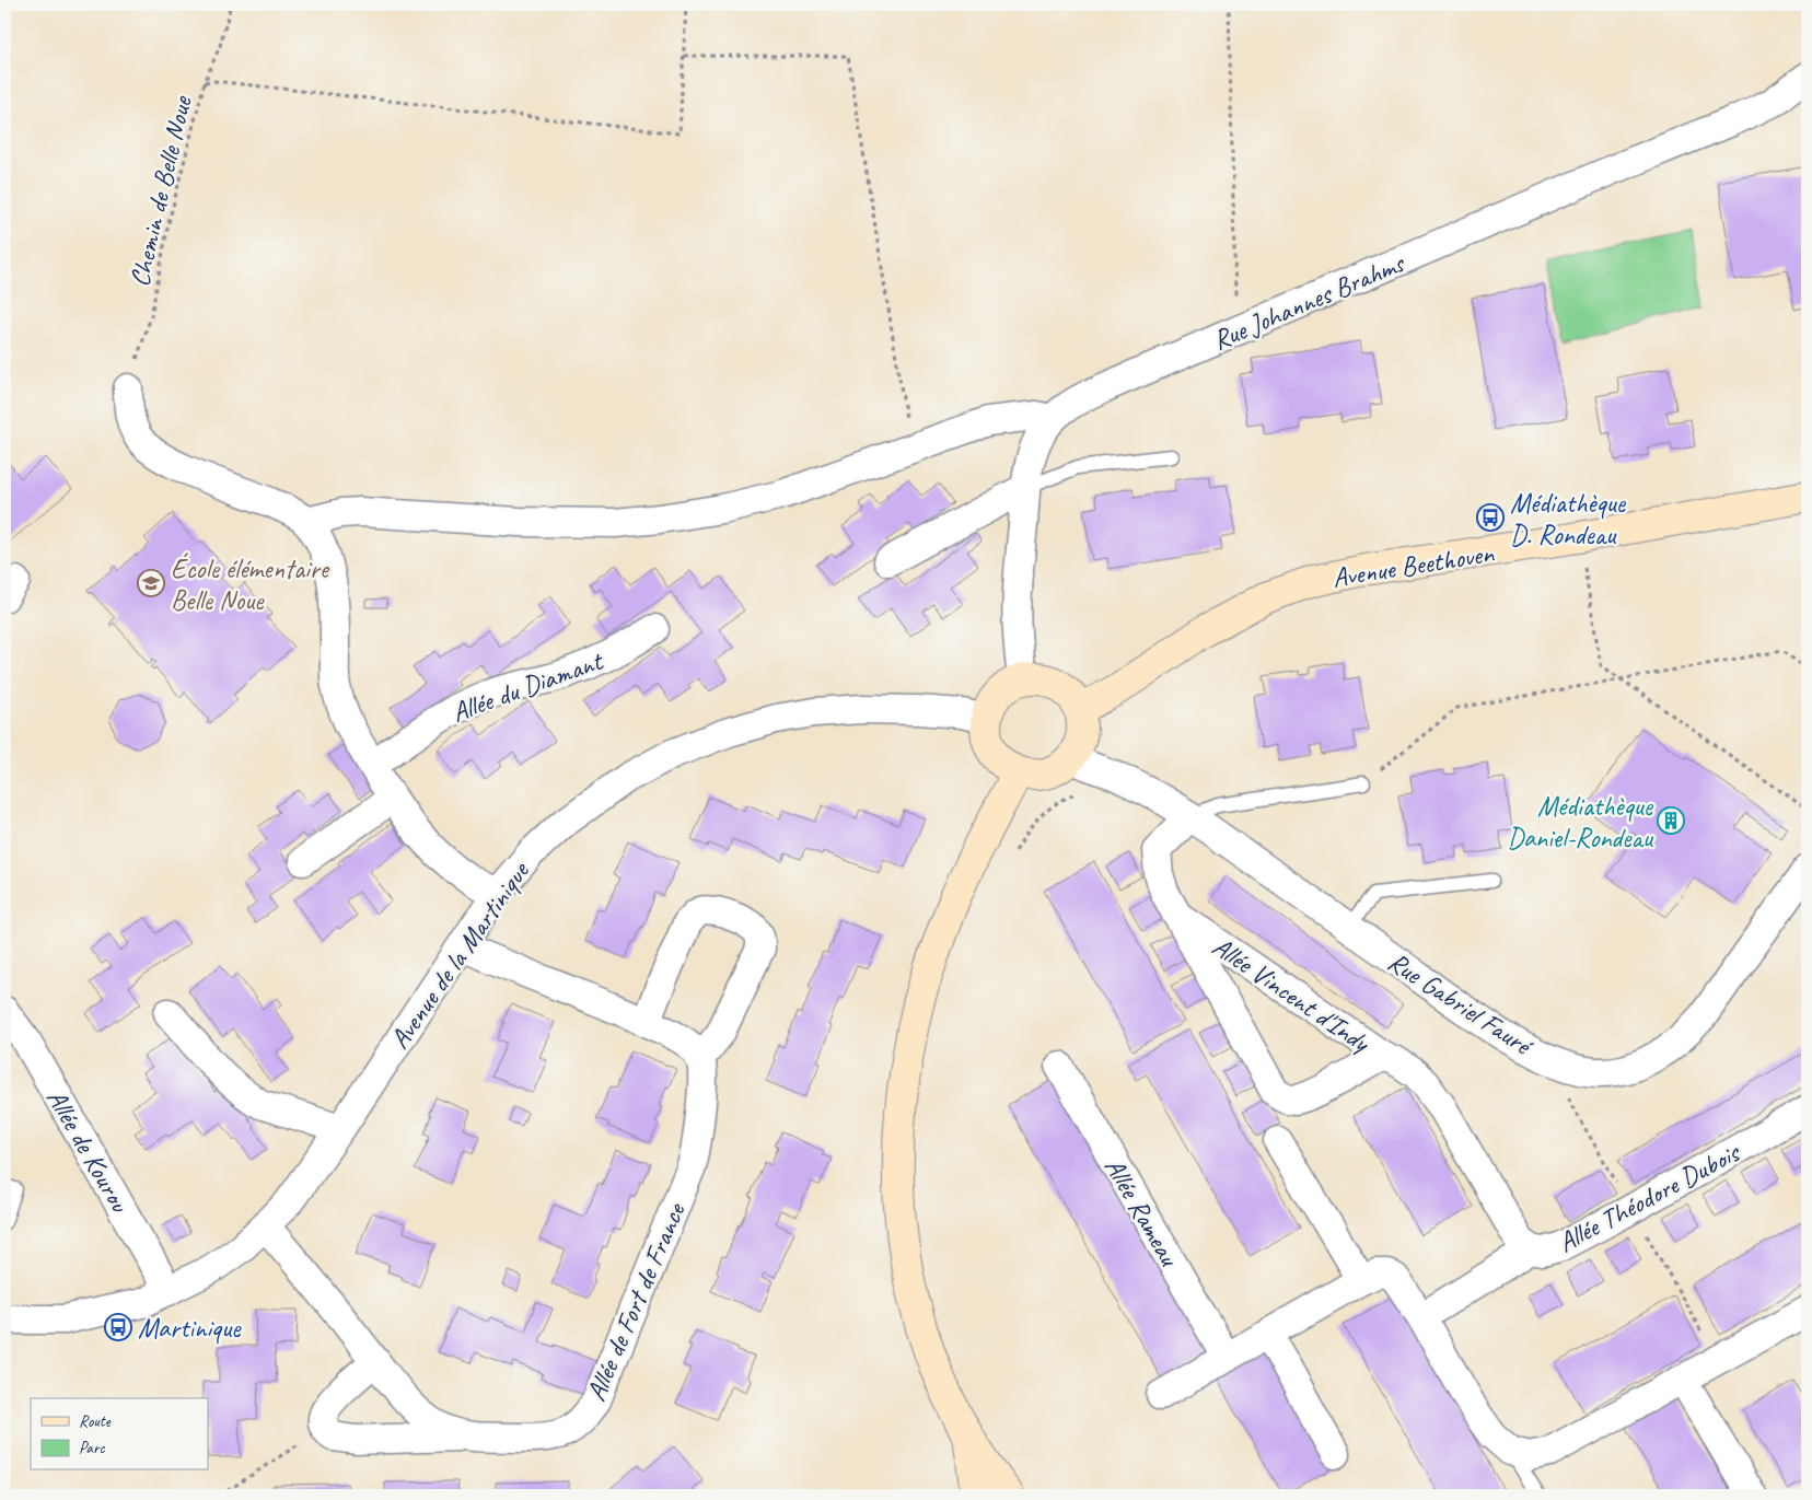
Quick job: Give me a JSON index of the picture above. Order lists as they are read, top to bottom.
{
  "streets": {
    "street": [
      "Rue Johannes Brahms",
      "Avenue Beethoven",
      "Allée du Diamant",
      "Avenue de la Martinique",
      "Allée Vincent d'Indy",
      "Rue Gabriel Fauré",
      "Allée de Kourou",
      "Allée Théodore Dubois",
      "Allée Rameau",
      "Allée de Fort de France"
    ],
    "path": ["Chemin de Belle Noue"]
  },
  "crossings": [
    ["Rue Johannes Brahms", "Avenue Beethoven"],
    ["Rue Johannes Brahms", "Avenue de la Martinique"],
    ["Rue Johannes Brahms", "Rue Gabriel Fauré"],
    ["Avenue Beethoven", "Avenue de la Martinique"],
    ["Avenue Beethoven", "Rue Gabriel Fauré"],
    ["Avenue de la Martinique", "Rue Gabriel Fauré"],
    ["Avenue de la Martinique", "Allée de Kourou"],
    ["Avenue de la Martinique", "Allée de Fort de France"],
    ["Allée Vincent d'Indy", "Rue Gabriel Fauré"],
    ["Allée Vincent d'Indy", "Allée Théodore Dubois"]
  ],
  "places": {
    "bus stop": ["Médiathèque D. Rondeau", "Martinique"],
    "school or university": ["École élémentaire Belle Noue"],
    "building": ["Médiathèque Daniel-Rondeau"]
  },
  "legend": ["Route", "Parc"]
}
